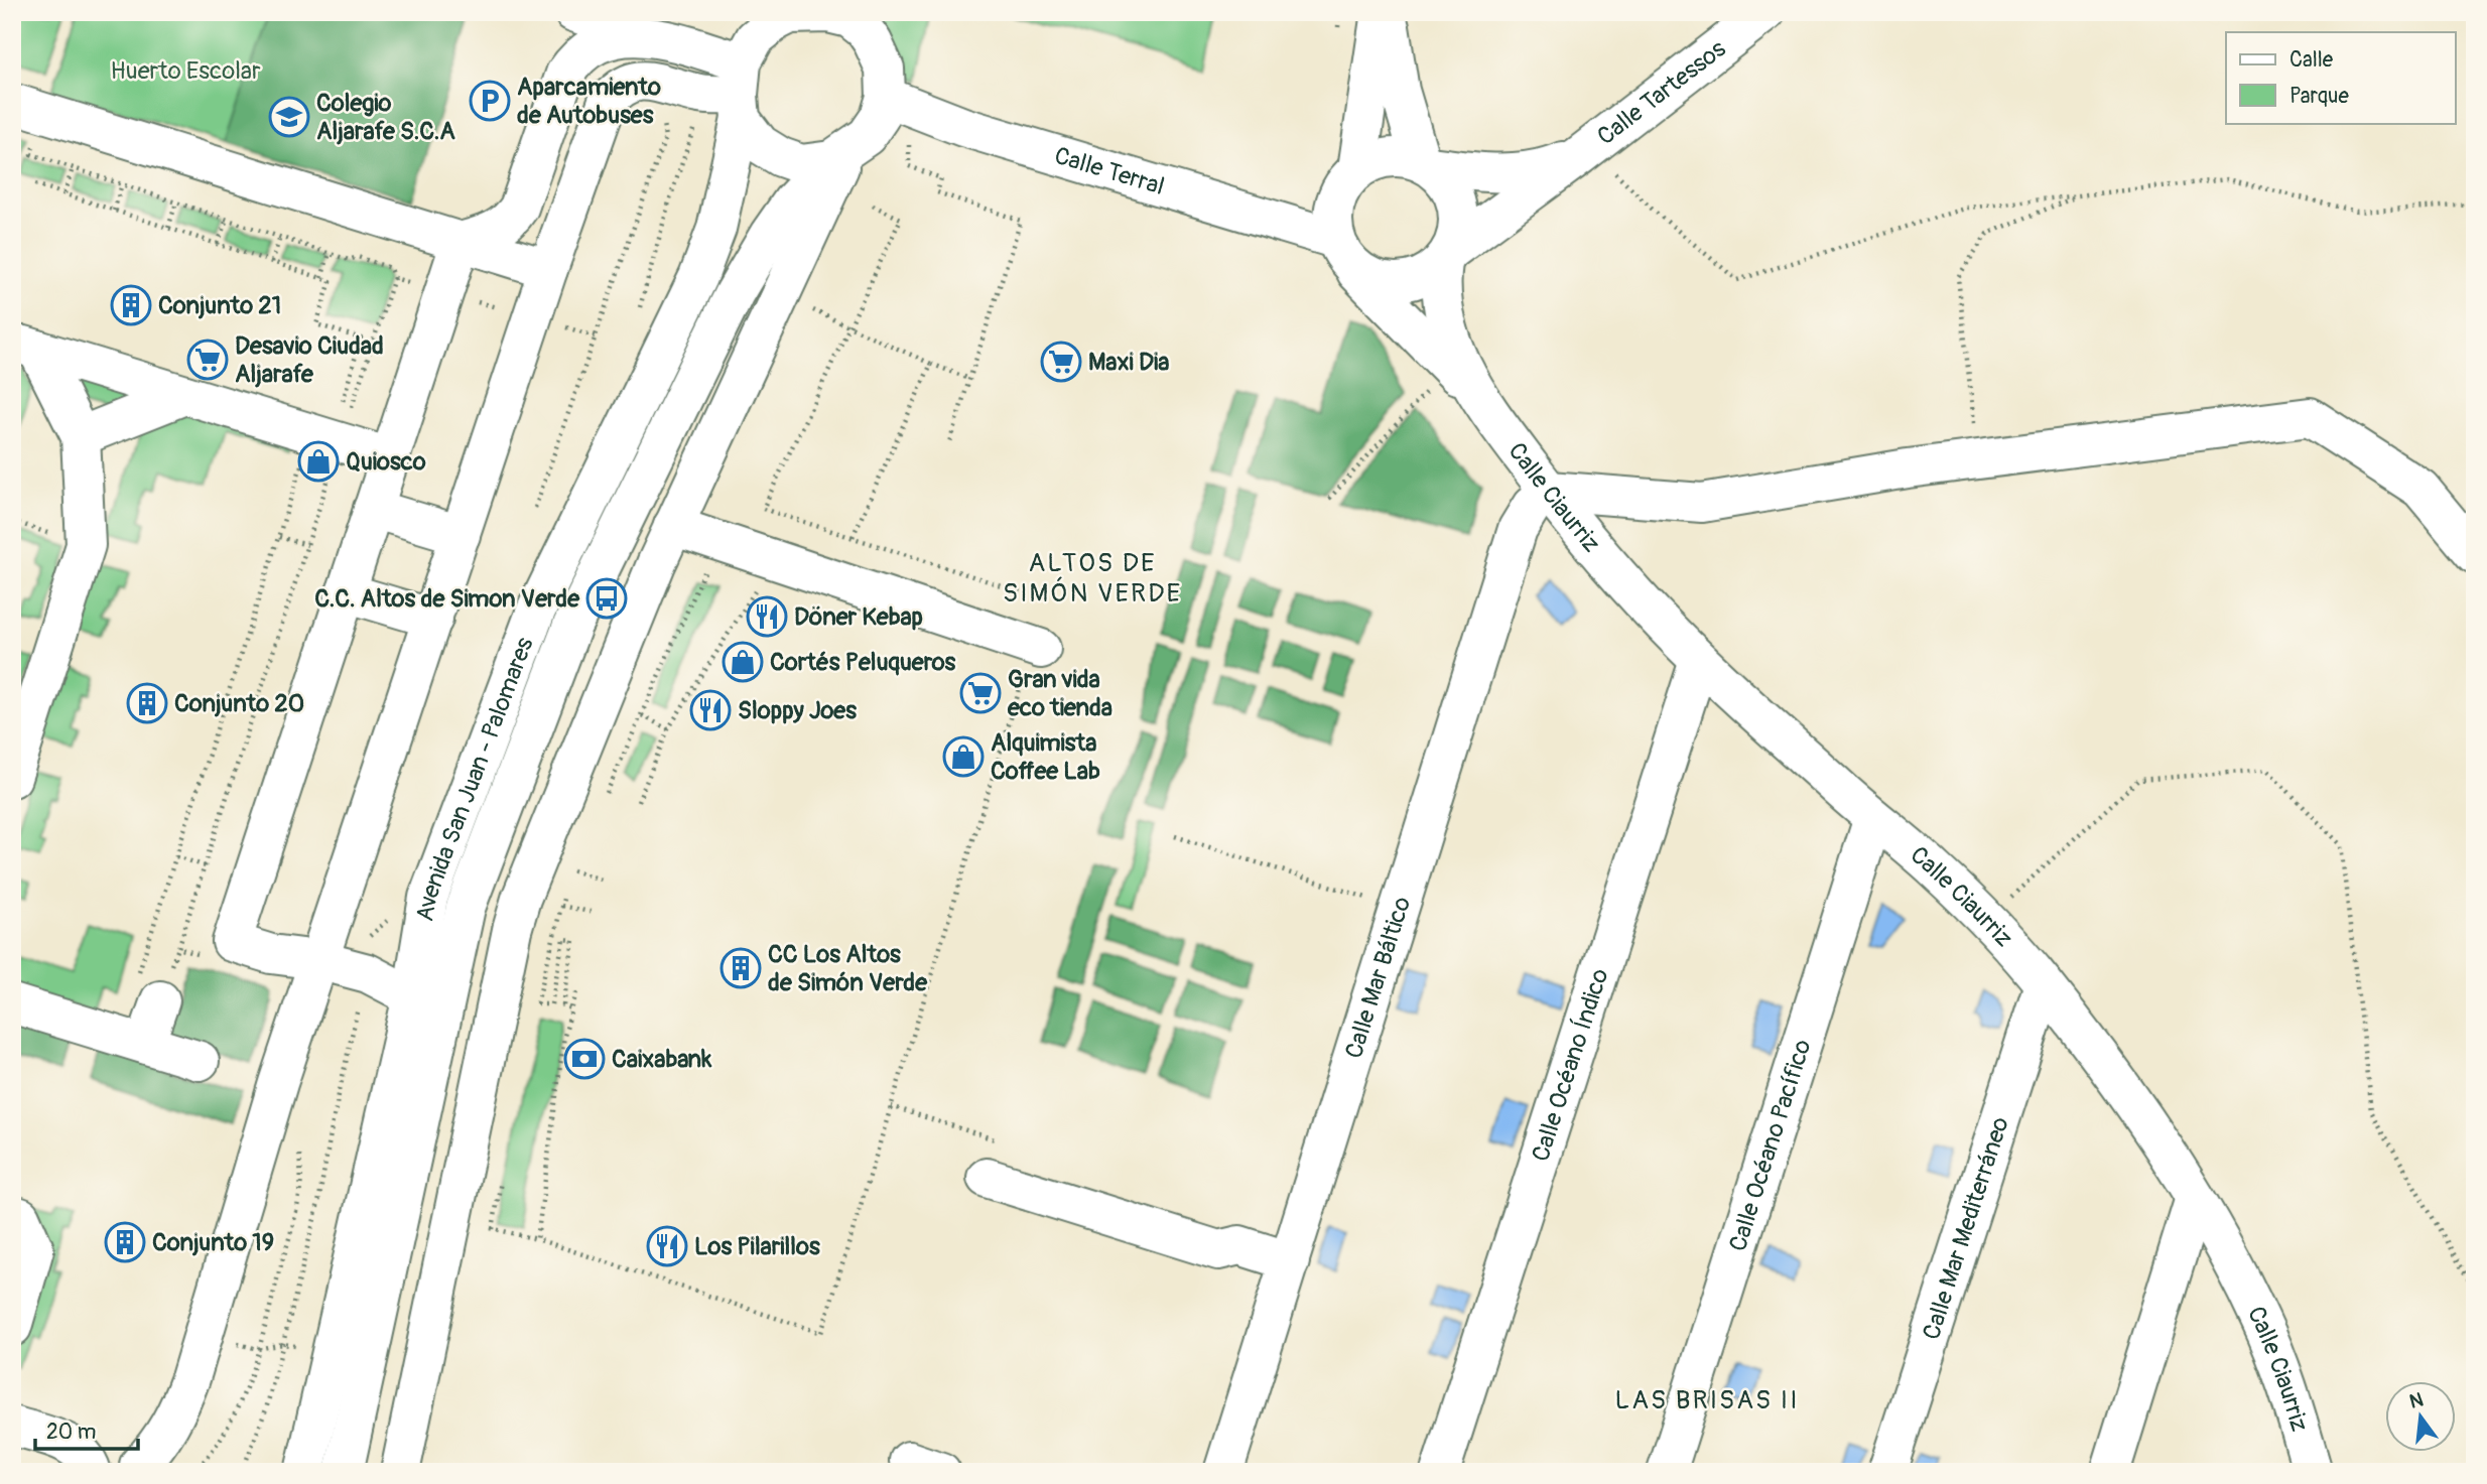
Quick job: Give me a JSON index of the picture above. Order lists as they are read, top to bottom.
{
  "streets": {
    "street": [
      "Calle Tartessos",
      "Calle Terral",
      "Calle Ciaurriz",
      "Avenida San Juan - Palomares",
      "Calle Mar Báltico",
      "Calle Océano Índico",
      "Calle Océano Pacífico",
      "Calle Mar Mediterráneo"
    ]
  },
  "crossings": [
    ["Calle Tartessos", "Calle Terral"],
    ["Calle Tartessos", "Calle Ciaurriz"],
    ["Calle Terral", "Calle Ciaurriz"],
    ["Calle Terral", "Avenida San Juan - Palomares"],
    ["Calle Ciaurriz", "Calle Mar Báltico"],
    ["Calle Ciaurriz", "Calle Océano Índico"],
    ["Calle Ciaurriz", "Calle Océano Pacífico"],
    ["Calle Ciaurriz", "Calle Mar Mediterráneo"]
  ],
  "districts": ["ALTOS DE SIMÓN VERDE", "LAS BRISAS II"],
  "parks": ["Huerto Escolar"],
  "places": {
    "parking": ["Aparcamiento de Autobuses"],
    "school or university": ["Colegio Aljarafe S.C.A"],
    "building": [
      "Conjunto 21",
      "Conjunto 20",
      "CC Los Altos de Simón Verde",
      "Conjunto 19"
    ],
    "supermarket": ["Desavio Ciudad Aljarafe", "Maxi Dia", "Gran vida eco tienda"],
    "shop": ["Quiosco", "Cortés Peluqueros", "Alquimista Coffee Lab"],
    "bus stop": ["C.C. Altos de Simon Verde"],
    "restaurant": ["Döner Kebap", "Sloppy Joes", "Los Pilarillos"],
    "bank": ["Caixabank"]
  },
  "legend": ["Calle", "Parque"],
  "scale_bar": "20 m",
  "north": "top"
}
